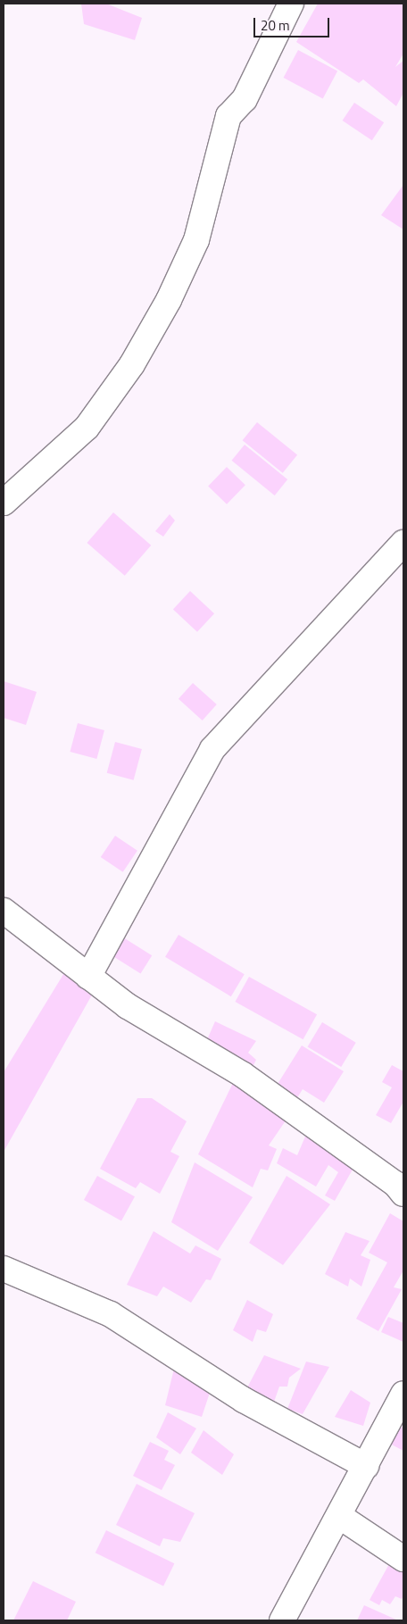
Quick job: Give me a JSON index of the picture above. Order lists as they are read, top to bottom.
{
  "scale_bar": "20 m"
}
